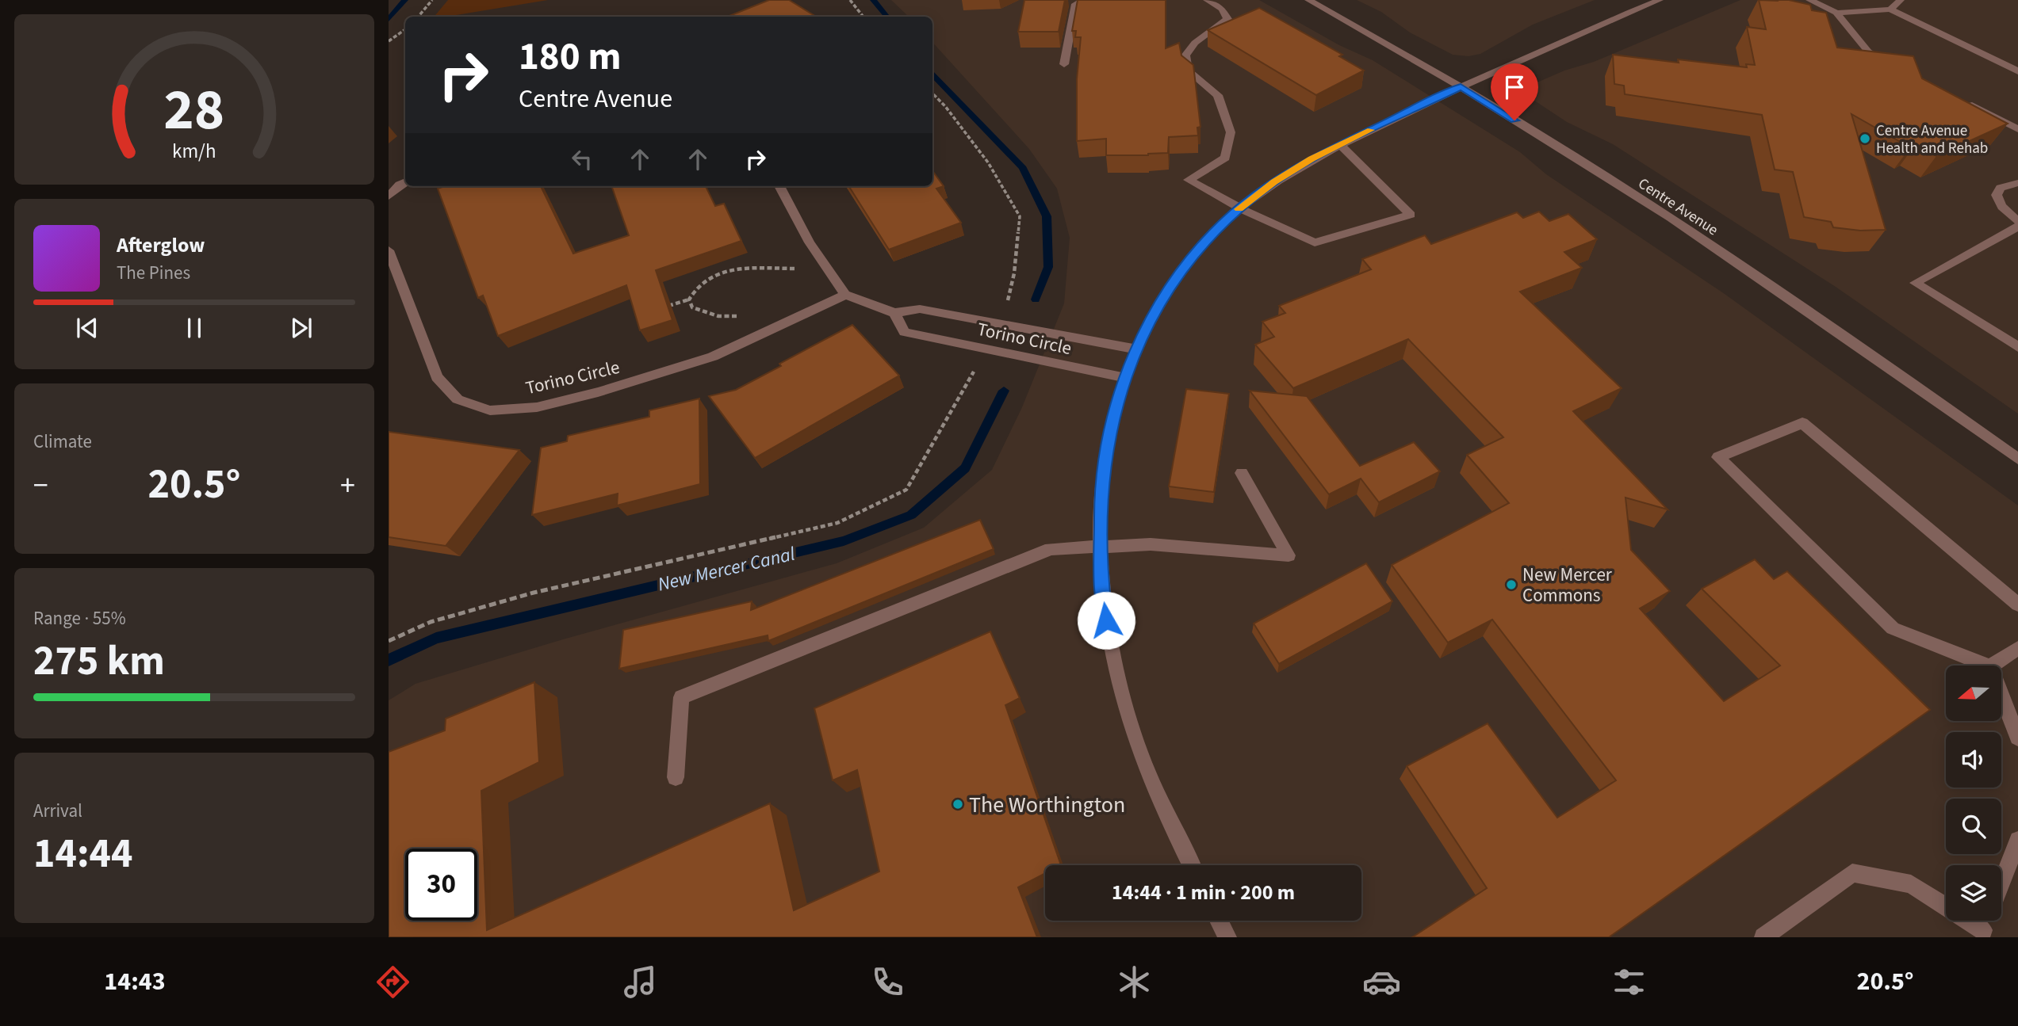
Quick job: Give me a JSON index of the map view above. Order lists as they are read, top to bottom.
{
  "streets": {
    "street": ["Centre Avenue", "Torino Circle"]
  },
  "water": ["New Mercer Canal"],
  "places": ["Centre Avenue Health and Rehab", "New Mercer Commons", "The Worthington"],
  "north": "left",
  "page": {
    "turn": ["180 m", "Centre Avenue"],
    "song": ["Afterglow", "The Pines"],
    "tile": [
      "Climate",
      ["Range · 55%", "275 km"],
      ["Arrival", "14:44"]
    ],
    "heat": ["−", "20.5°", "+"],
    "limit": "30",
    "trip": "14:44 · 1 min · 200 m",
    "tabs": ["14:43", "20.5°"],
    "gauge": ["28", "km/h"]
  }
}
